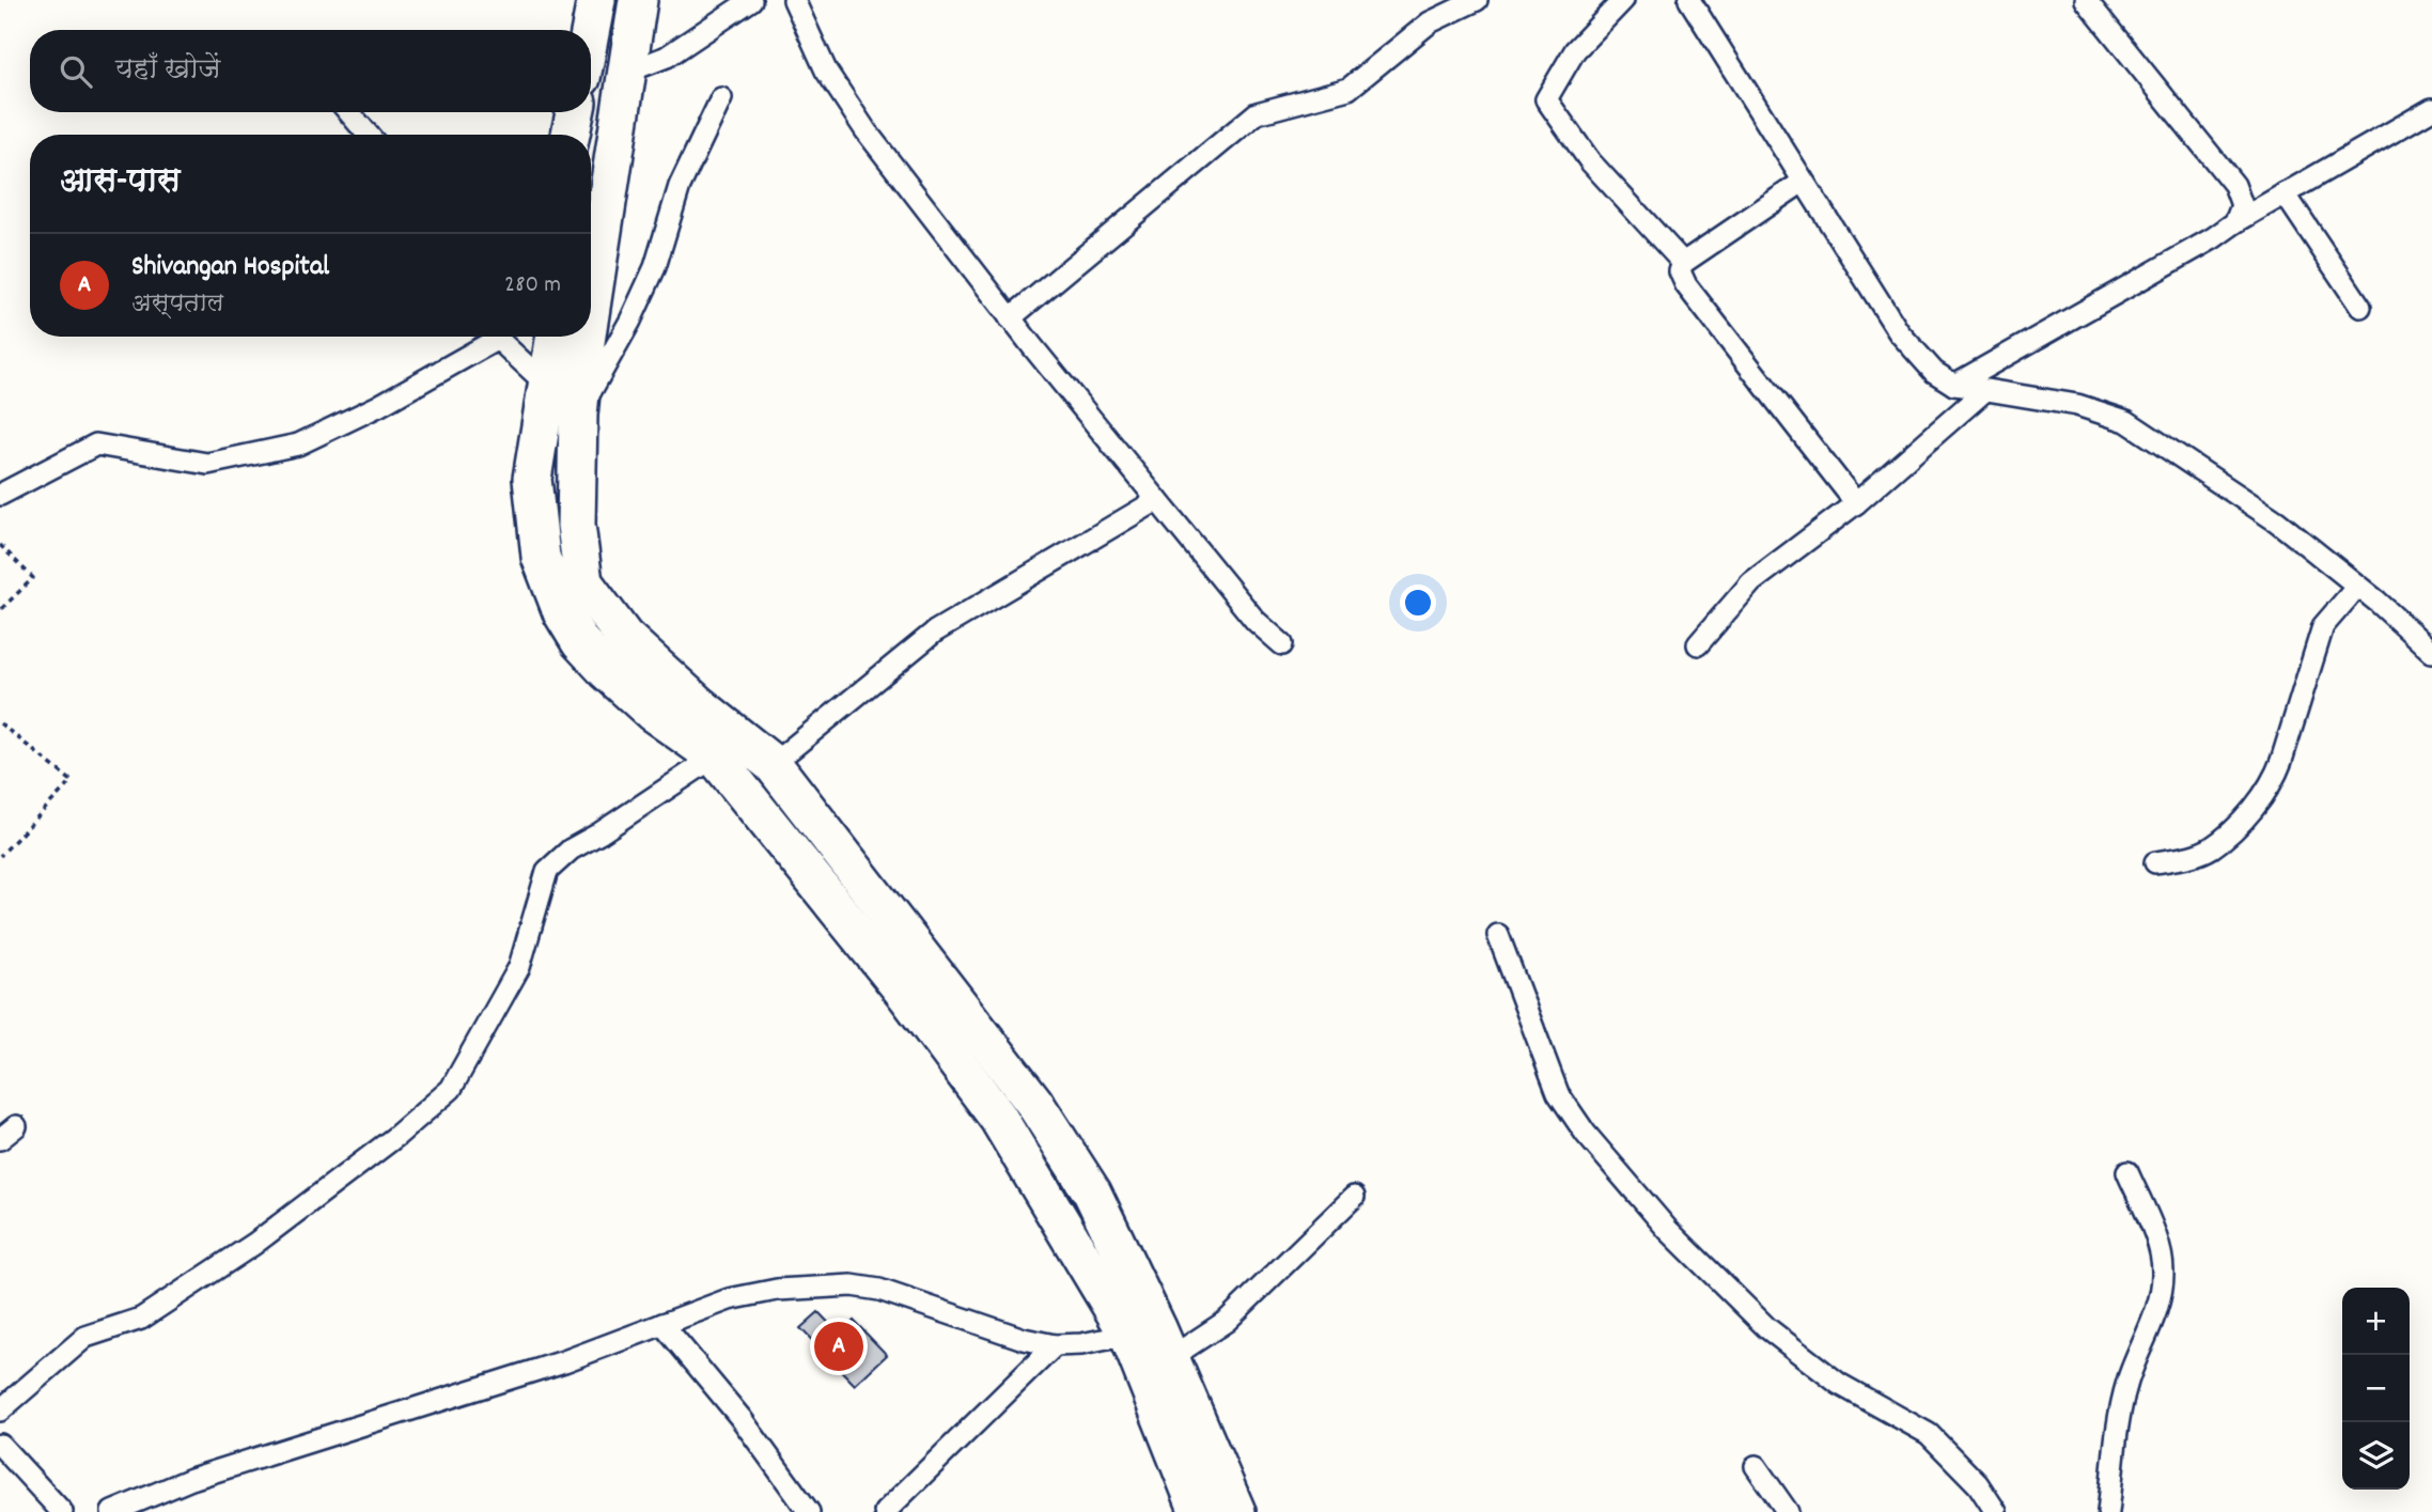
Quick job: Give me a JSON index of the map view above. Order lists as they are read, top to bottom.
{
  "page": {
    "search": "यहाँ खोजें",
    "heading": "आस-पास",
    "list": [
      {
        "mark": "A",
        "name": "Shivangan Hospital",
        "note": "अस्पताल",
        "value": "280 m"
      }
    ],
    "map_buttons": ["+", "−"],
    "pins": "A"
  }
}
